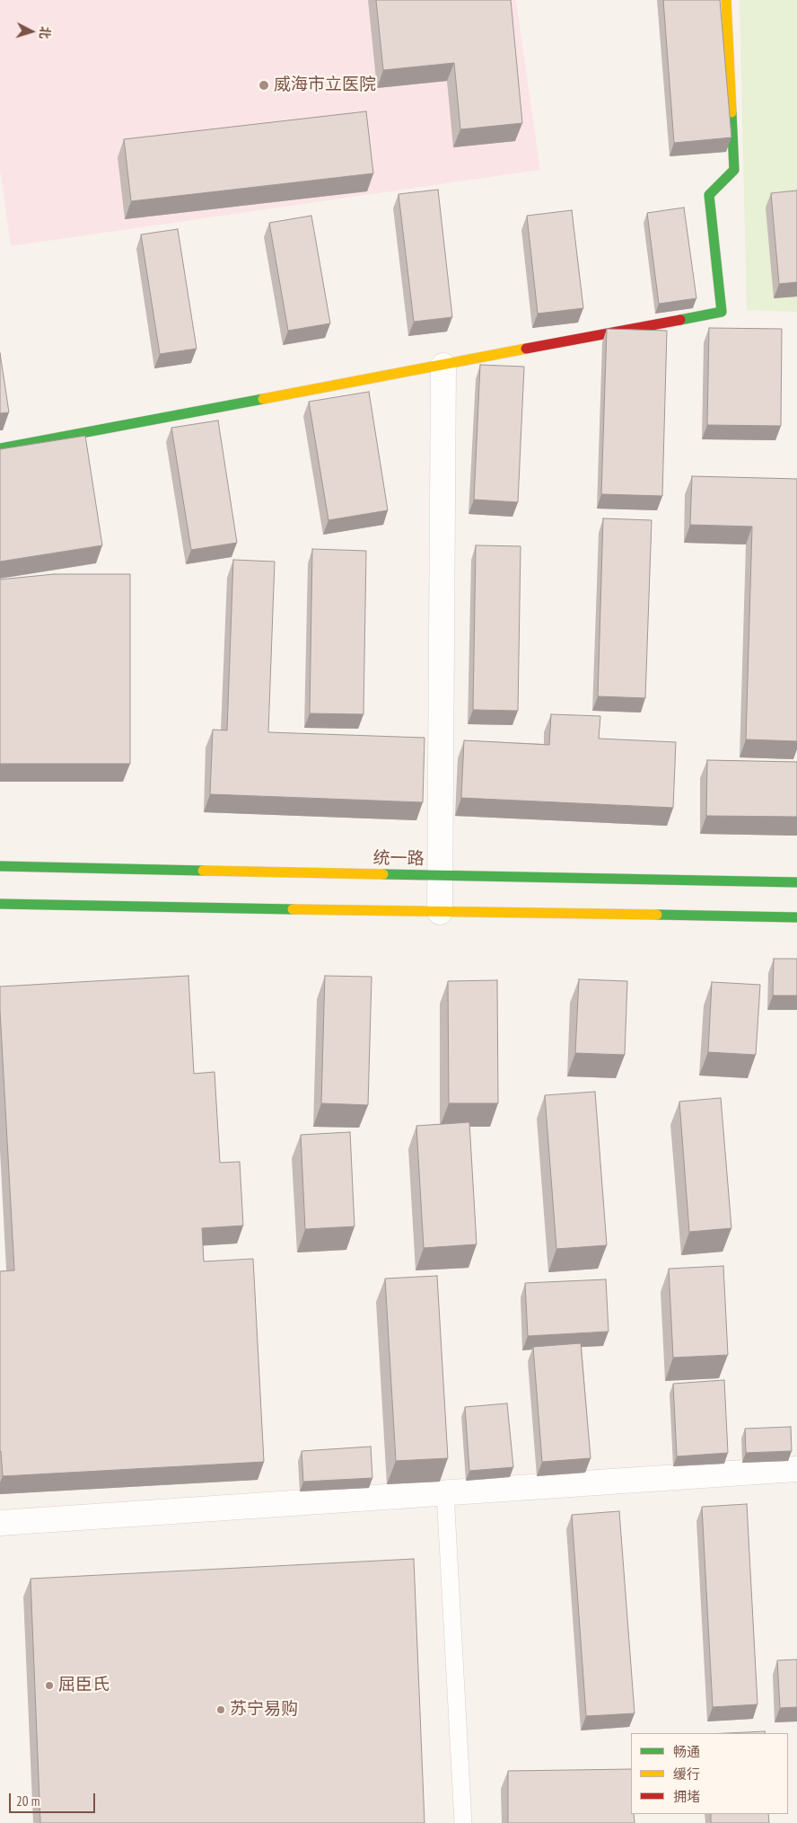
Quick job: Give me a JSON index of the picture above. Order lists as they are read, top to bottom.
{
  "streets": {
    "main road": ["统一路"]
  },
  "places": ["威海市立医院", "屈臣氏", "苏宁易购"],
  "legend": ["畅通", "缓行", "拥堵"],
  "scale_bar": "20 m",
  "north": "right"
}
